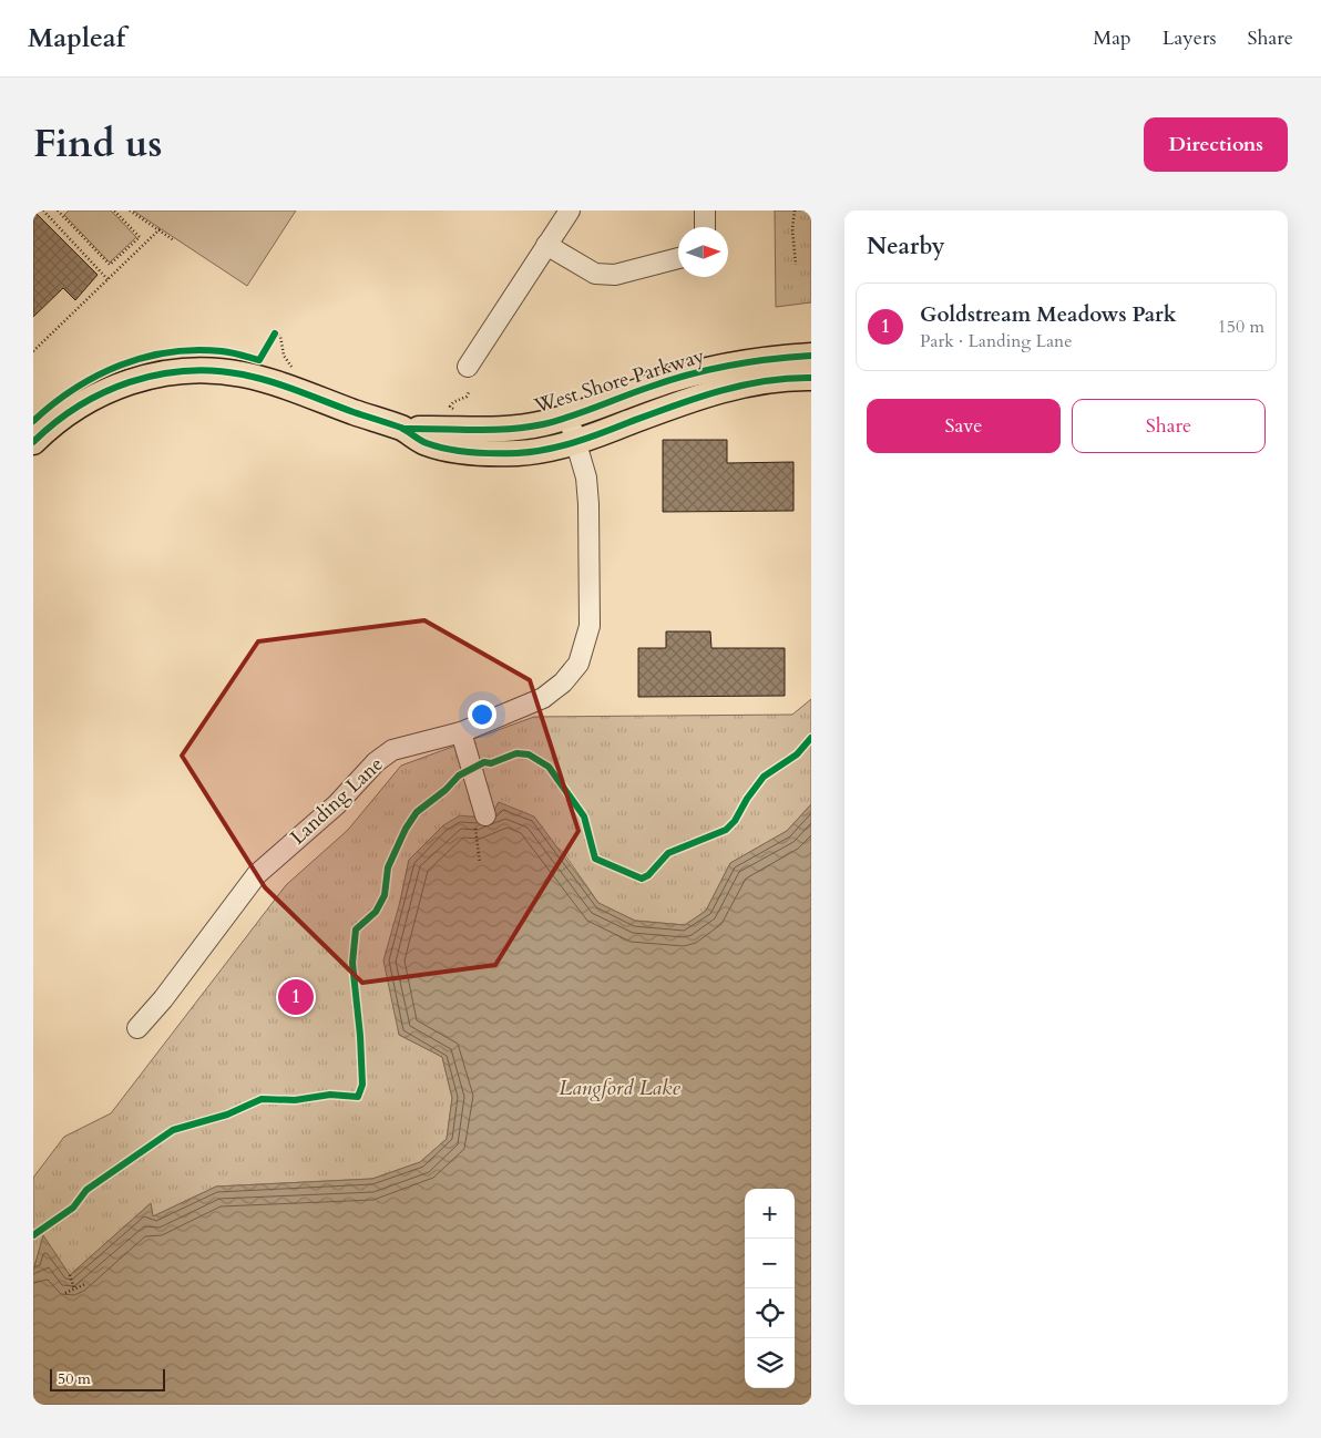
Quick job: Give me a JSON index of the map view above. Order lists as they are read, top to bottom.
{
  "streets": {
    "main road": ["West Shore Parkway"],
    "street": ["Landing Lane"]
  },
  "crossings": [
    ["West Shore Parkway", "Landing Lane"]
  ],
  "water": ["Langford Lake"],
  "scale_bar": "50 m",
  "north": "right",
  "page": {
    "header": "Mapleaf",
    "nav": ["Map", "Layers", "Share"],
    "title": "Find us",
    "buttons": [
      "Directions",
      ["Save", "Share"]
    ],
    "heading": "Nearby",
    "list": [
      {
        "mark": "1",
        "name": "Goldstream Meadows Park",
        "note": "Park · Landing Lane",
        "value": "150 m"
      }
    ],
    "pins": "1",
    "map_buttons": ["+", "−"],
    "scale": "50 m"
  }
}
